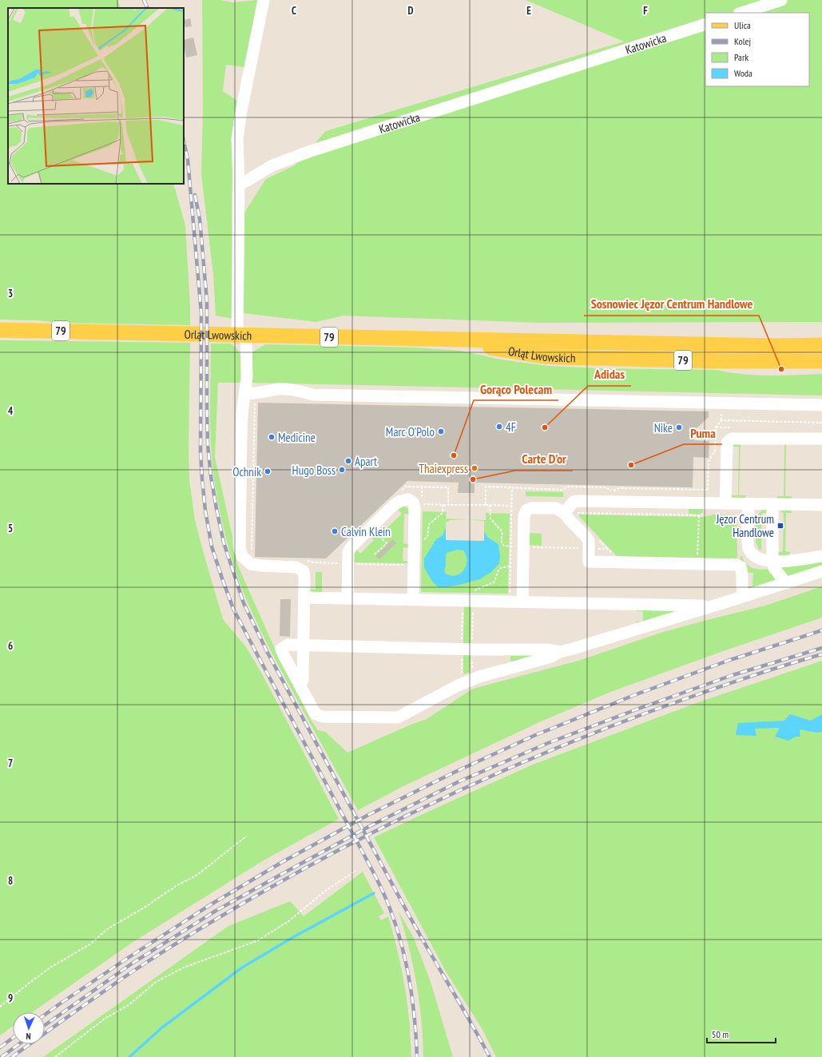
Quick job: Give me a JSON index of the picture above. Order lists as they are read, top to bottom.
{
  "streets": {
    "main road": ["79", "Orląt Lwowskich"],
    "lane": ["Katowicka"]
  },
  "places": {
    "other": [
      "Sosnowiec Jęzor Centrum Handlowe",
      "4F",
      "Adidas",
      "Nike",
      "Marc O'Polo",
      "Medicine",
      "Gorąco Polecam",
      "Apart",
      "Puma",
      "Thaiexpress",
      "Hugo Boss",
      "Ochnik",
      "Carte D'or",
      "Calvin Klein"
    ],
    "transit": ["Jęzor Centrum Handlowe"]
  },
  "legend": [
    "Ulica",
    "Kolej",
    "Park",
    "Woda"
  ],
  "scale_bar": "50 m",
  "north": "bottom",
  "grid": {
    "columns": [
      "C",
      "D",
      "E",
      "F"
    ],
    "rows": [
      "3",
      "4",
      "5",
      "6",
      "7",
      "8",
      "9"
    ]
  }
}
